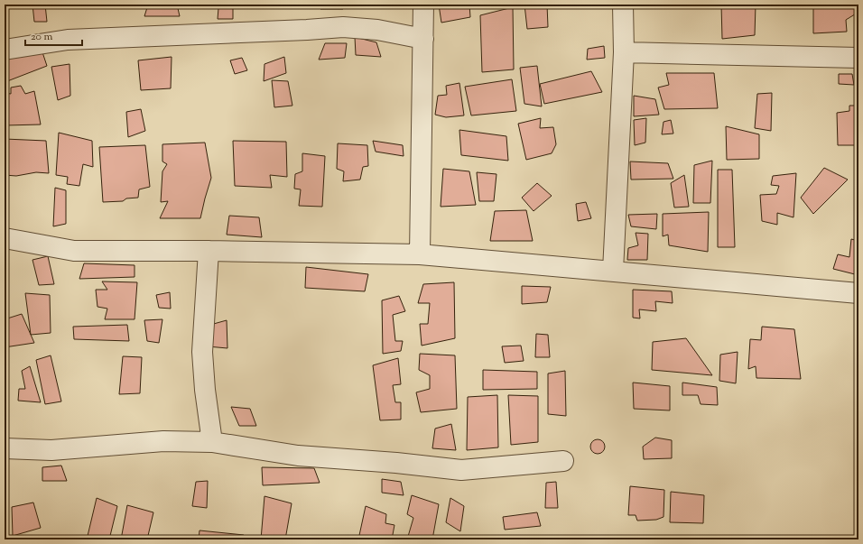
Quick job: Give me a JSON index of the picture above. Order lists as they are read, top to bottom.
{
  "scale_bar": "20 m"
}
